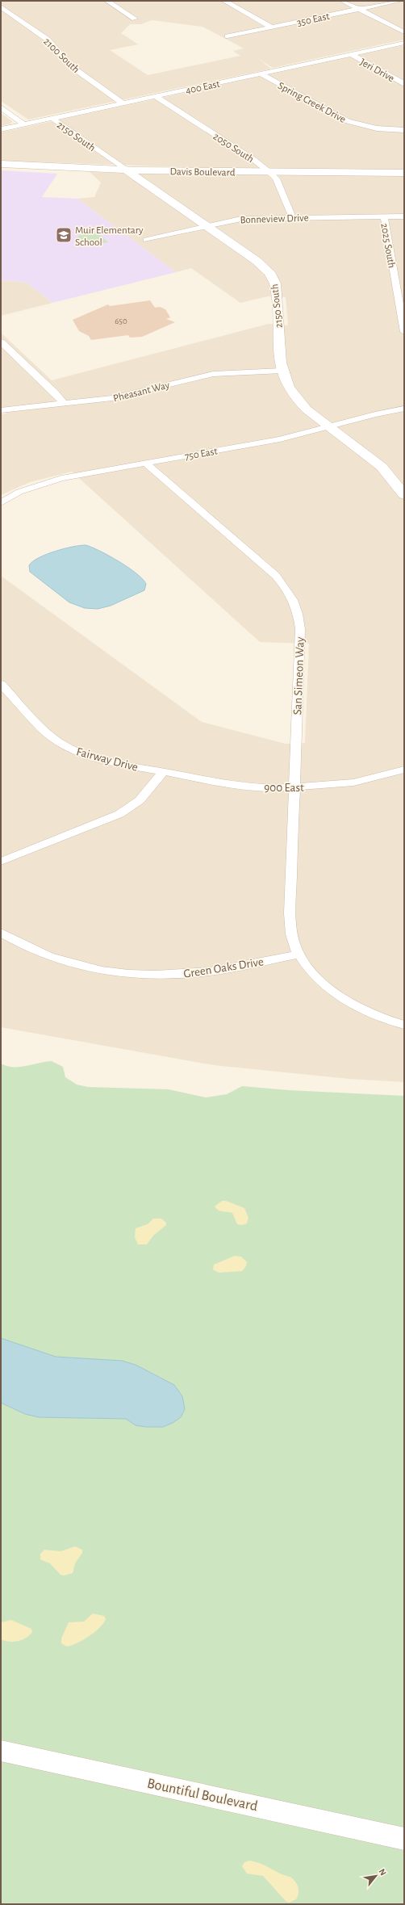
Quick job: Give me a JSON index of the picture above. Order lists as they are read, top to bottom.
{
  "streets": {
    "street": [
      "350 East",
      "2100 South",
      "Jeri Drive",
      "400 East",
      "Spring Creek Drive",
      "2150 South",
      "2050 South",
      "Davis Boulevard",
      "Bonneview Drive",
      "2025 South",
      "Pheasant Way",
      "750 East",
      "San Simeon Way",
      "Fairway Drive",
      "900 East",
      "Green Oaks Drive",
      "Bountiful Boulevard"
    ]
  },
  "crossings": [
    ["2100 South", "400 East"],
    ["Jeri Drive", "400 East"],
    ["400 East", "Spring Creek Drive"],
    ["400 East", "2150 South"],
    ["400 East", "2050 South"],
    ["2150 South", "Davis Boulevard"],
    ["2150 South", "Bonneview Drive"],
    ["2150 South", "Pheasant Way"],
    ["2150 South", "750 East"],
    ["2050 South", "Davis Boulevard"],
    ["2050 South", "Bonneview Drive"],
    ["Bonneview Drive", "2025 South"],
    ["750 East", "San Simeon Way"],
    ["San Simeon Way", "900 East"],
    ["San Simeon Way", "Green Oaks Drive"],
    ["Fairway Drive", "900 East"]
  ],
  "places": {
    "school or university": ["Muir Elementary School"]
  },
  "house_numbers": ["650"],
  "north": "top right"
}
